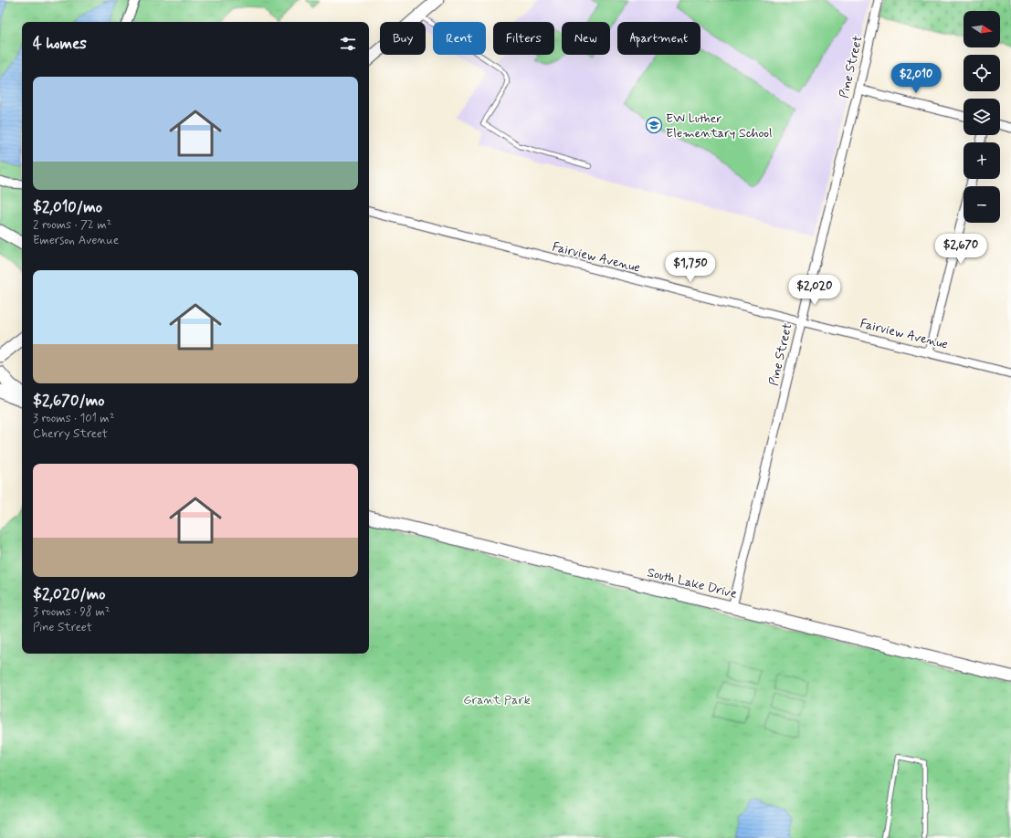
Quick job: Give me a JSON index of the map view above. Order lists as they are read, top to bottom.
{
  "streets": {
    "street": ["Pine Street", "Fairview Avenue", "South Lake Drive"]
  },
  "crossings": [
    ["Pine Street", "Fairview Avenue"],
    ["Pine Street", "South Lake Drive"]
  ],
  "parks": ["Grant Park"],
  "places": {
    "school or university": ["EW Luther Elementary School"]
  },
  "north": "right",
  "page": {
    "map_buttons": ["+", "−"],
    "chip": [
      "Buy",
      "Rent",
      "Filters",
      "New",
      "Apartment"
    ],
    "heading": "4 homes",
    "price": [
      "$2,010",
      "$2,670",
      "$1,750",
      "$2,020"
    ],
    "list": [
      {
        "name": "$2,010/mo",
        "note": "2 rooms · 72 m² · Emerson Avenue"
      },
      {
        "name": "$2,670/mo",
        "note": "3 rooms · 101 m² · Cherry Street"
      },
      {
        "name": "$2,020/mo",
        "note": "3 rooms · 98 m² · Pine Street"
      }
    ]
  }
}
